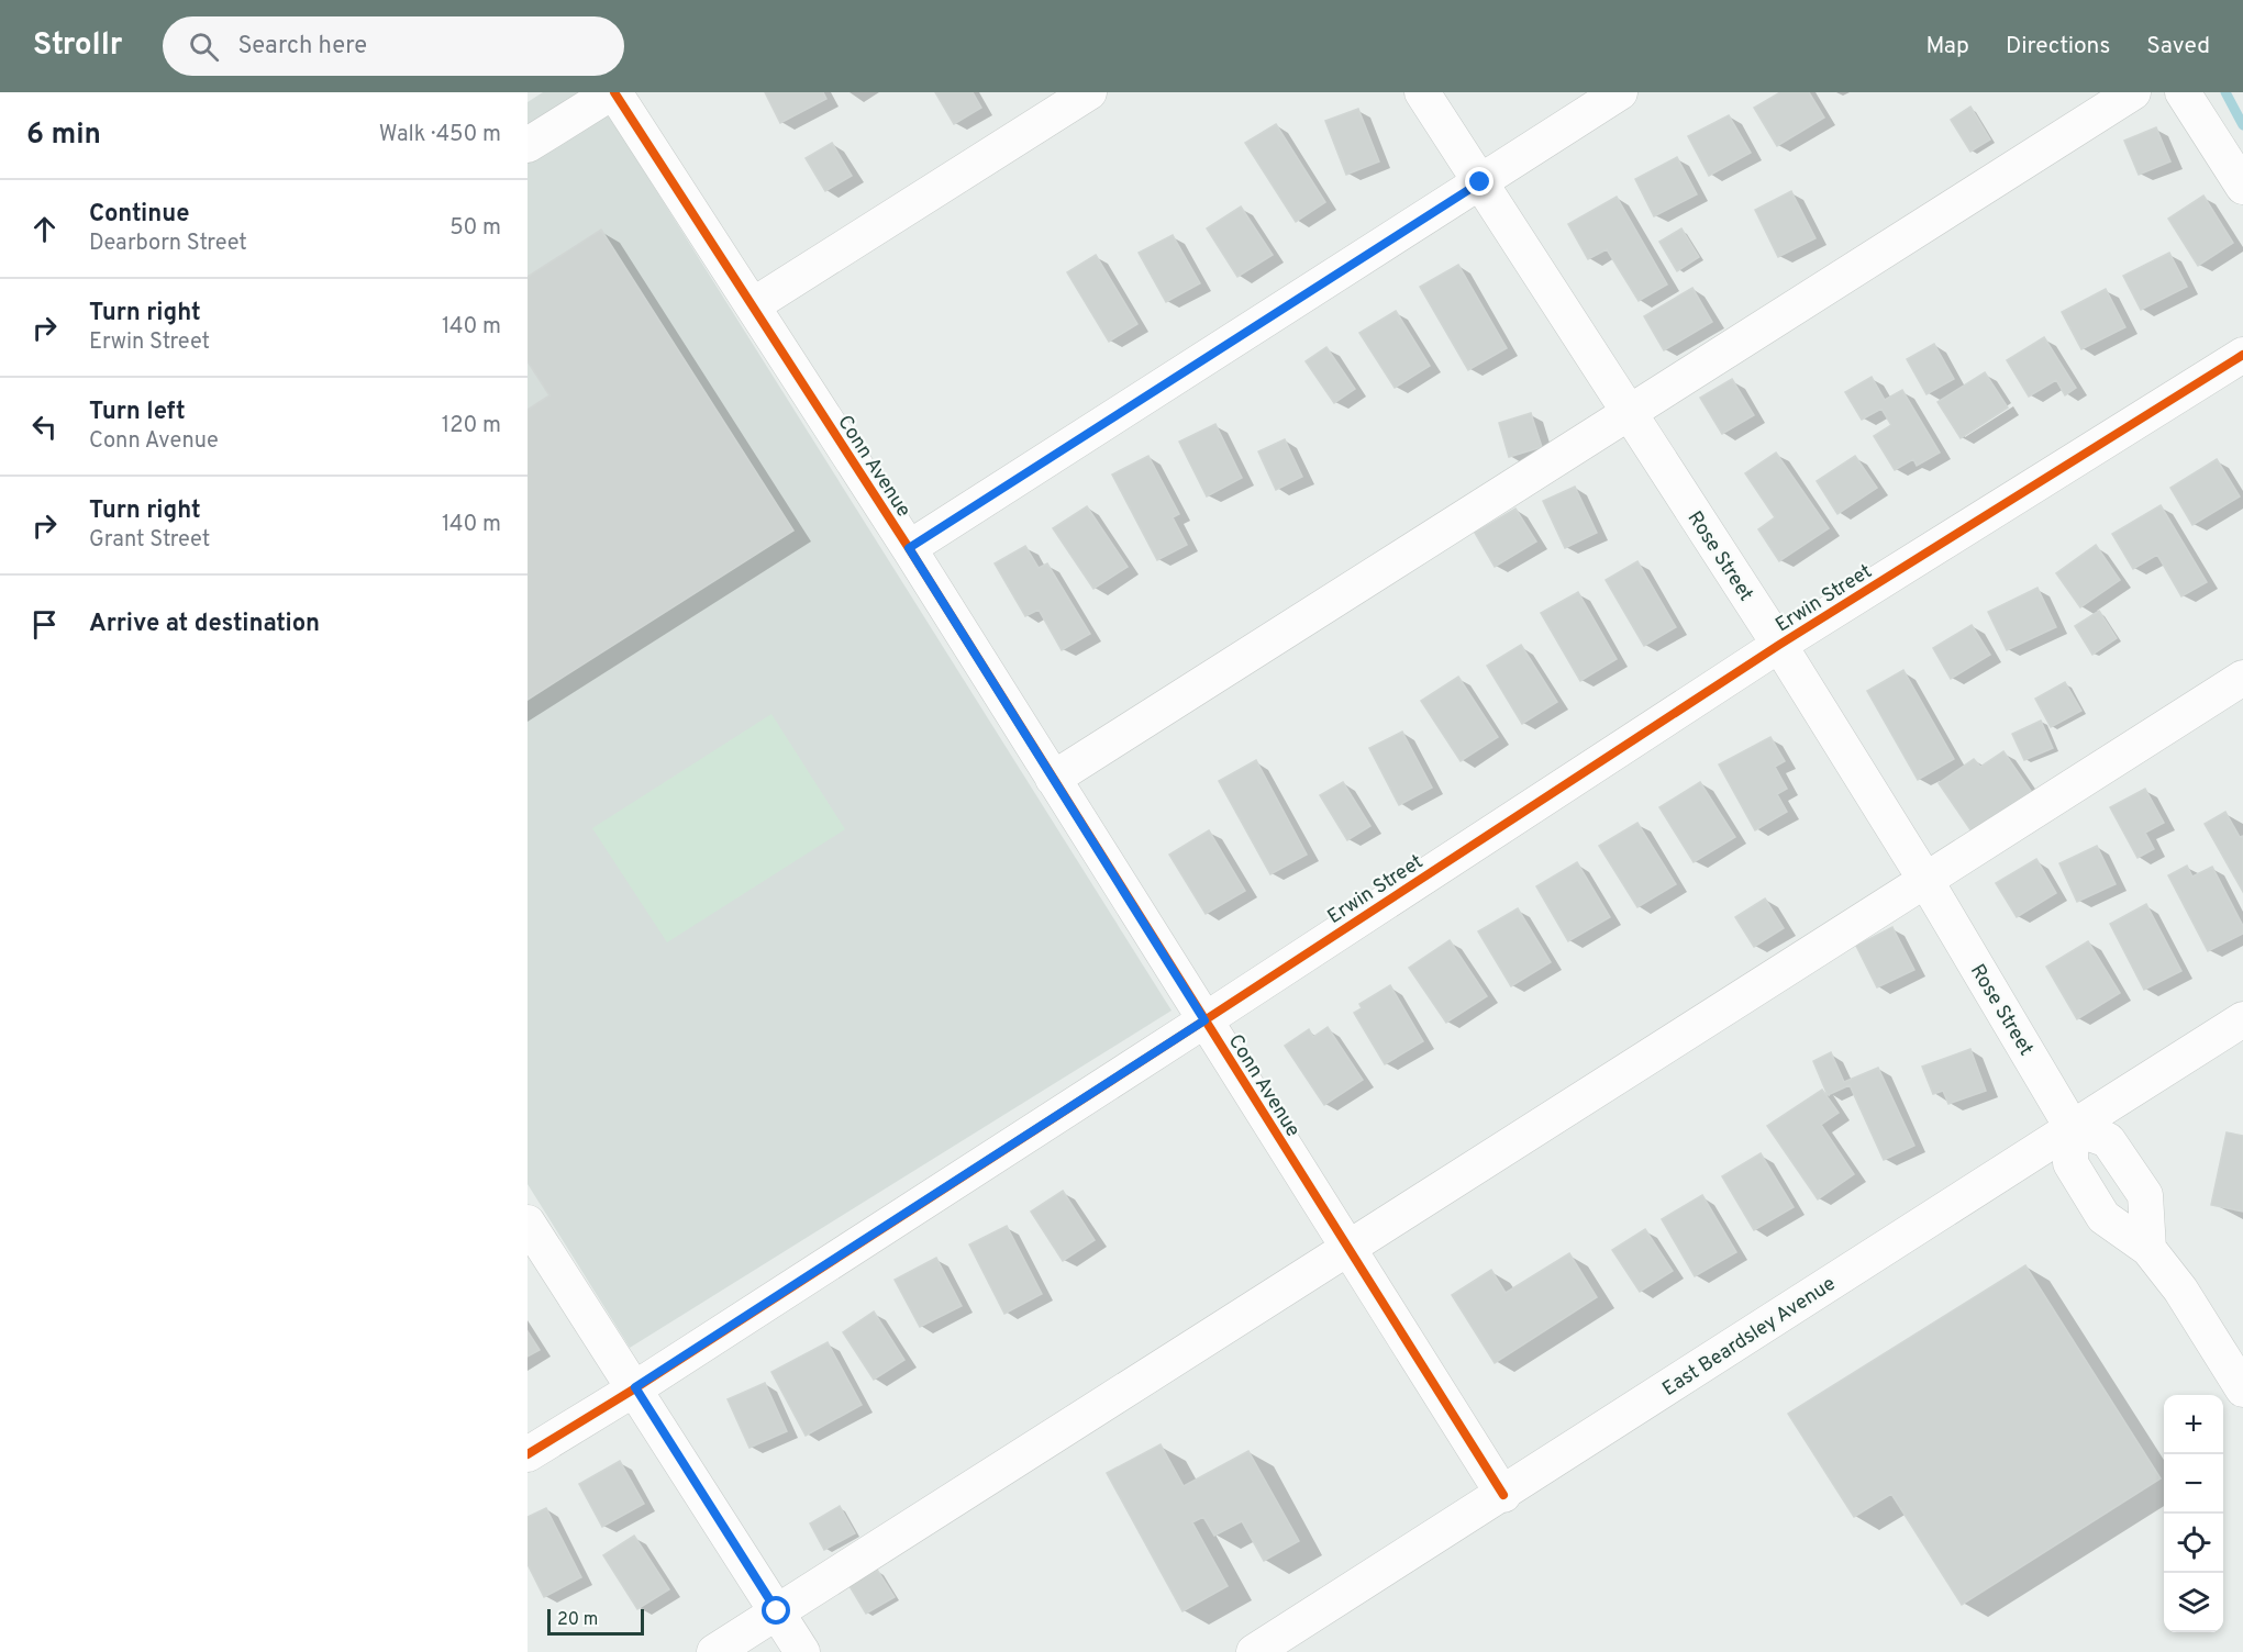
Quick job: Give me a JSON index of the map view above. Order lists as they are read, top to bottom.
{
  "streets": {
    "street": [
      "Conn Avenue",
      "Rose Street",
      "Erwin Street",
      "East Beardsley Avenue"
    ]
  },
  "crossings": [
    ["Conn Avenue", "Erwin Street"],
    ["Conn Avenue", "East Beardsley Avenue"],
    ["Rose Street", "Erwin Street"],
    ["Rose Street", "East Beardsley Avenue"]
  ],
  "scale_bar": "20 m",
  "page": {
    "header": "Strollr",
    "search": "Search here",
    "nav": ["Map", "Directions", "Saved"],
    "heading": ["6 min", "Walk · 450 m"],
    "list": [
      ["Continue", "Dearborn Street", "50 m"],
      ["Turn right", "Erwin Street", "140 m"],
      ["Turn left", "Conn Avenue", "120 m"],
      ["Turn right", "Grant Street", "140 m"],
      "Arrive at destination"
    ],
    "map_buttons": ["+", "−"],
    "scale": "20 m"
  }
}
